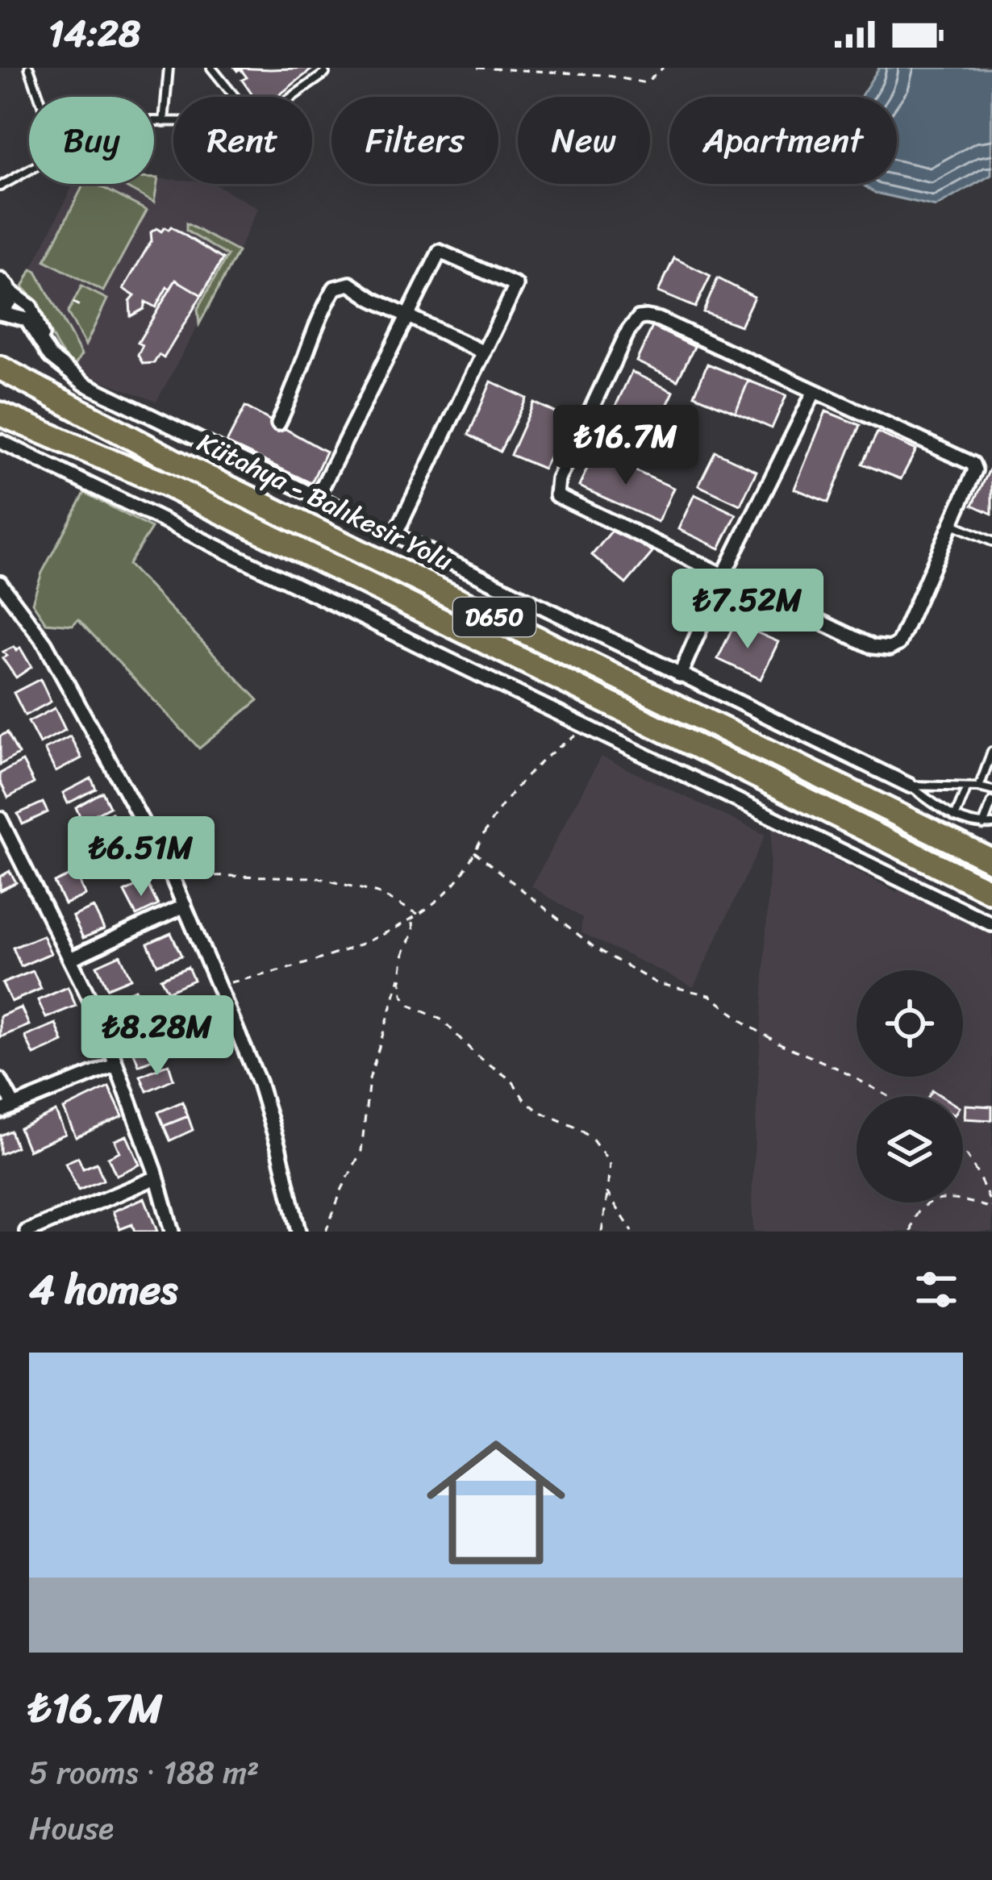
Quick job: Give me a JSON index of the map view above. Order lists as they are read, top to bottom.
{
  "streets": {
    "highway": ["Kütahya - Balıkesir Yolu", "D650"]
  },
  "page": {
    "status": "14:28",
    "chip": [
      "Buy",
      "Rent",
      "Filters",
      "New",
      "Apartment"
    ],
    "price": [
      "₺16.7M",
      "₺7.52M",
      "₺6.51M",
      "₺8.28M"
    ],
    "heading": "4 homes",
    "list": [
      {
        "name": "₺16.7M",
        "note": "5 rooms · 188 m² · House"
      }
    ]
  }
}
